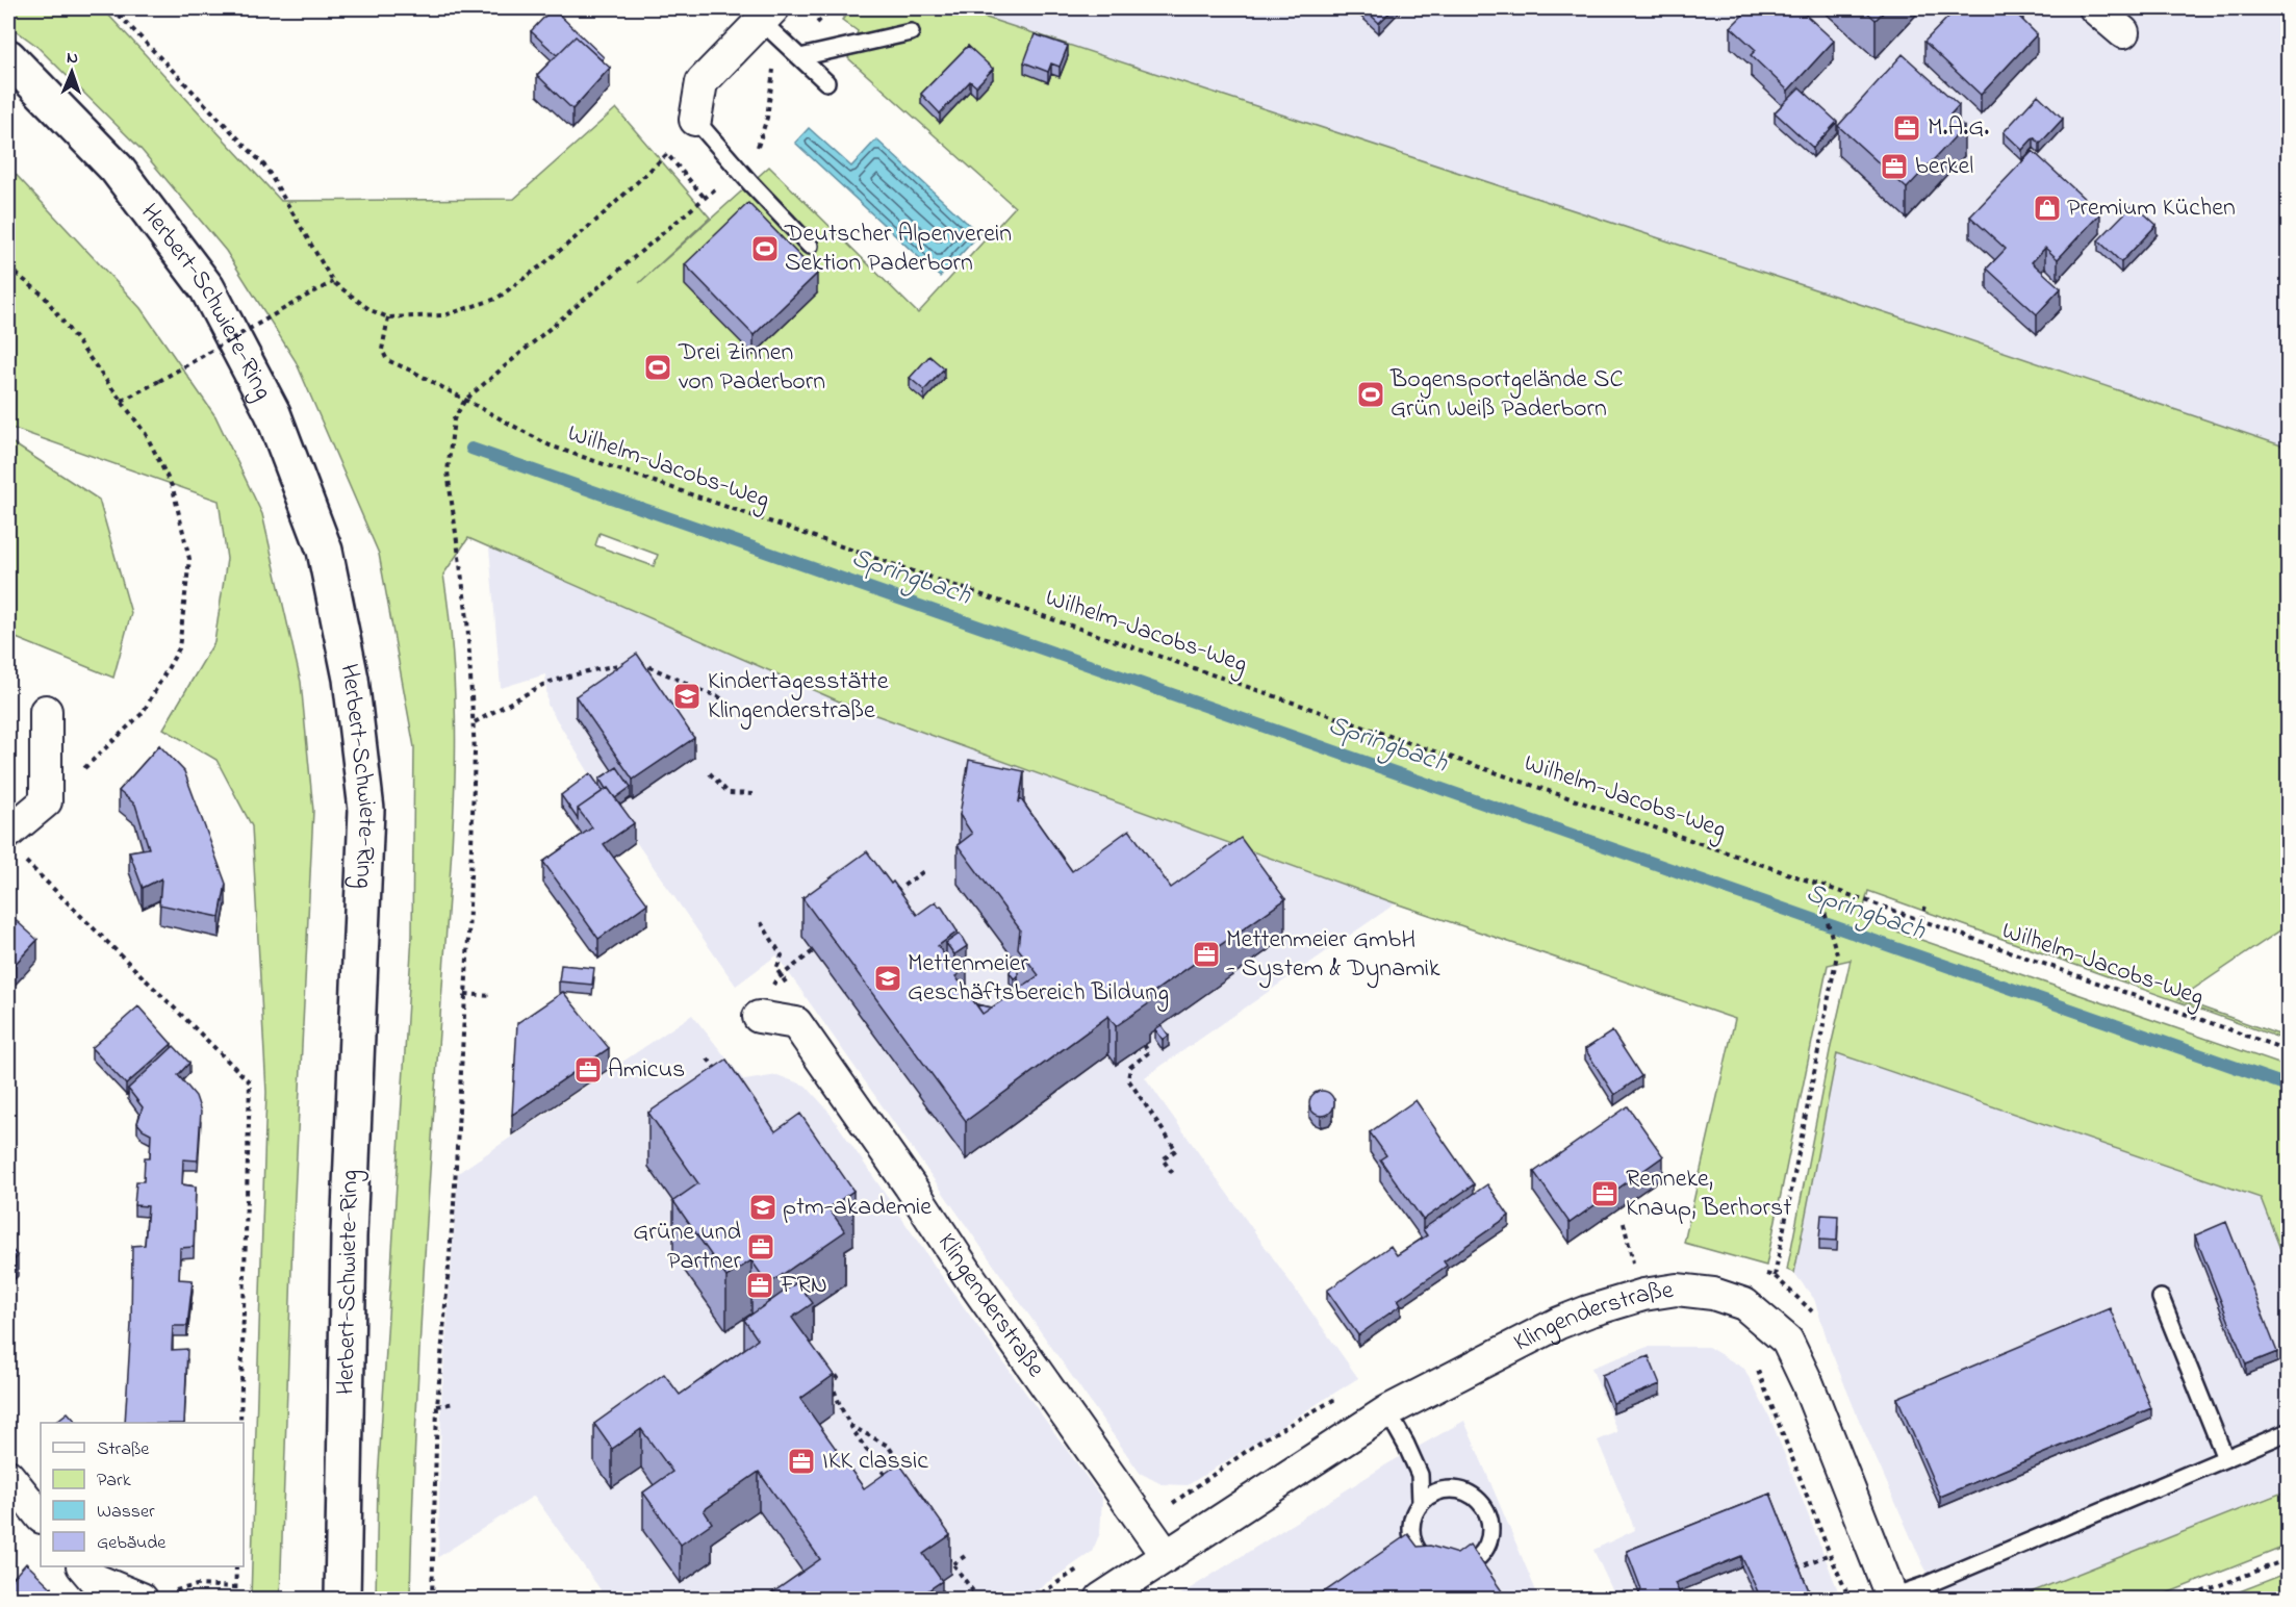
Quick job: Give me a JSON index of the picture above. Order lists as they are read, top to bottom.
{
  "streets": {
    "main road": ["Herbert-Schwiete-Ring"],
    "street": ["Klingenderstraße"],
    "path": ["Wilhelm-Jacobs-Weg"]
  },
  "water": ["Springbach"],
  "places": {
    "office": [
      "M.A.G.",
      "berkel",
      "Mettenmeier GmbH - System & Dynamik",
      "Amicus",
      "Renneke, Knaup, Berhorst",
      "Grüne und Partner",
      "FRN",
      "IKK classic"
    ],
    "shop": ["Premium Küchen"],
    "sports": ["Deutscher Alpenverein Sektion Paderborn", "Drei Zinnen von Paderborn", "Bogensportgelände SC Grün Weiß Paderborn"],
    "school or university": ["Kindertagesstätte Klingenderstraße", "Mettenmeier Geschäftsbereich Bildung", "ptm-akademie"]
  },
  "legend": [
    "Straße",
    "Park",
    "Wasser",
    "Gebäude"
  ],
  "north": "top"
}
